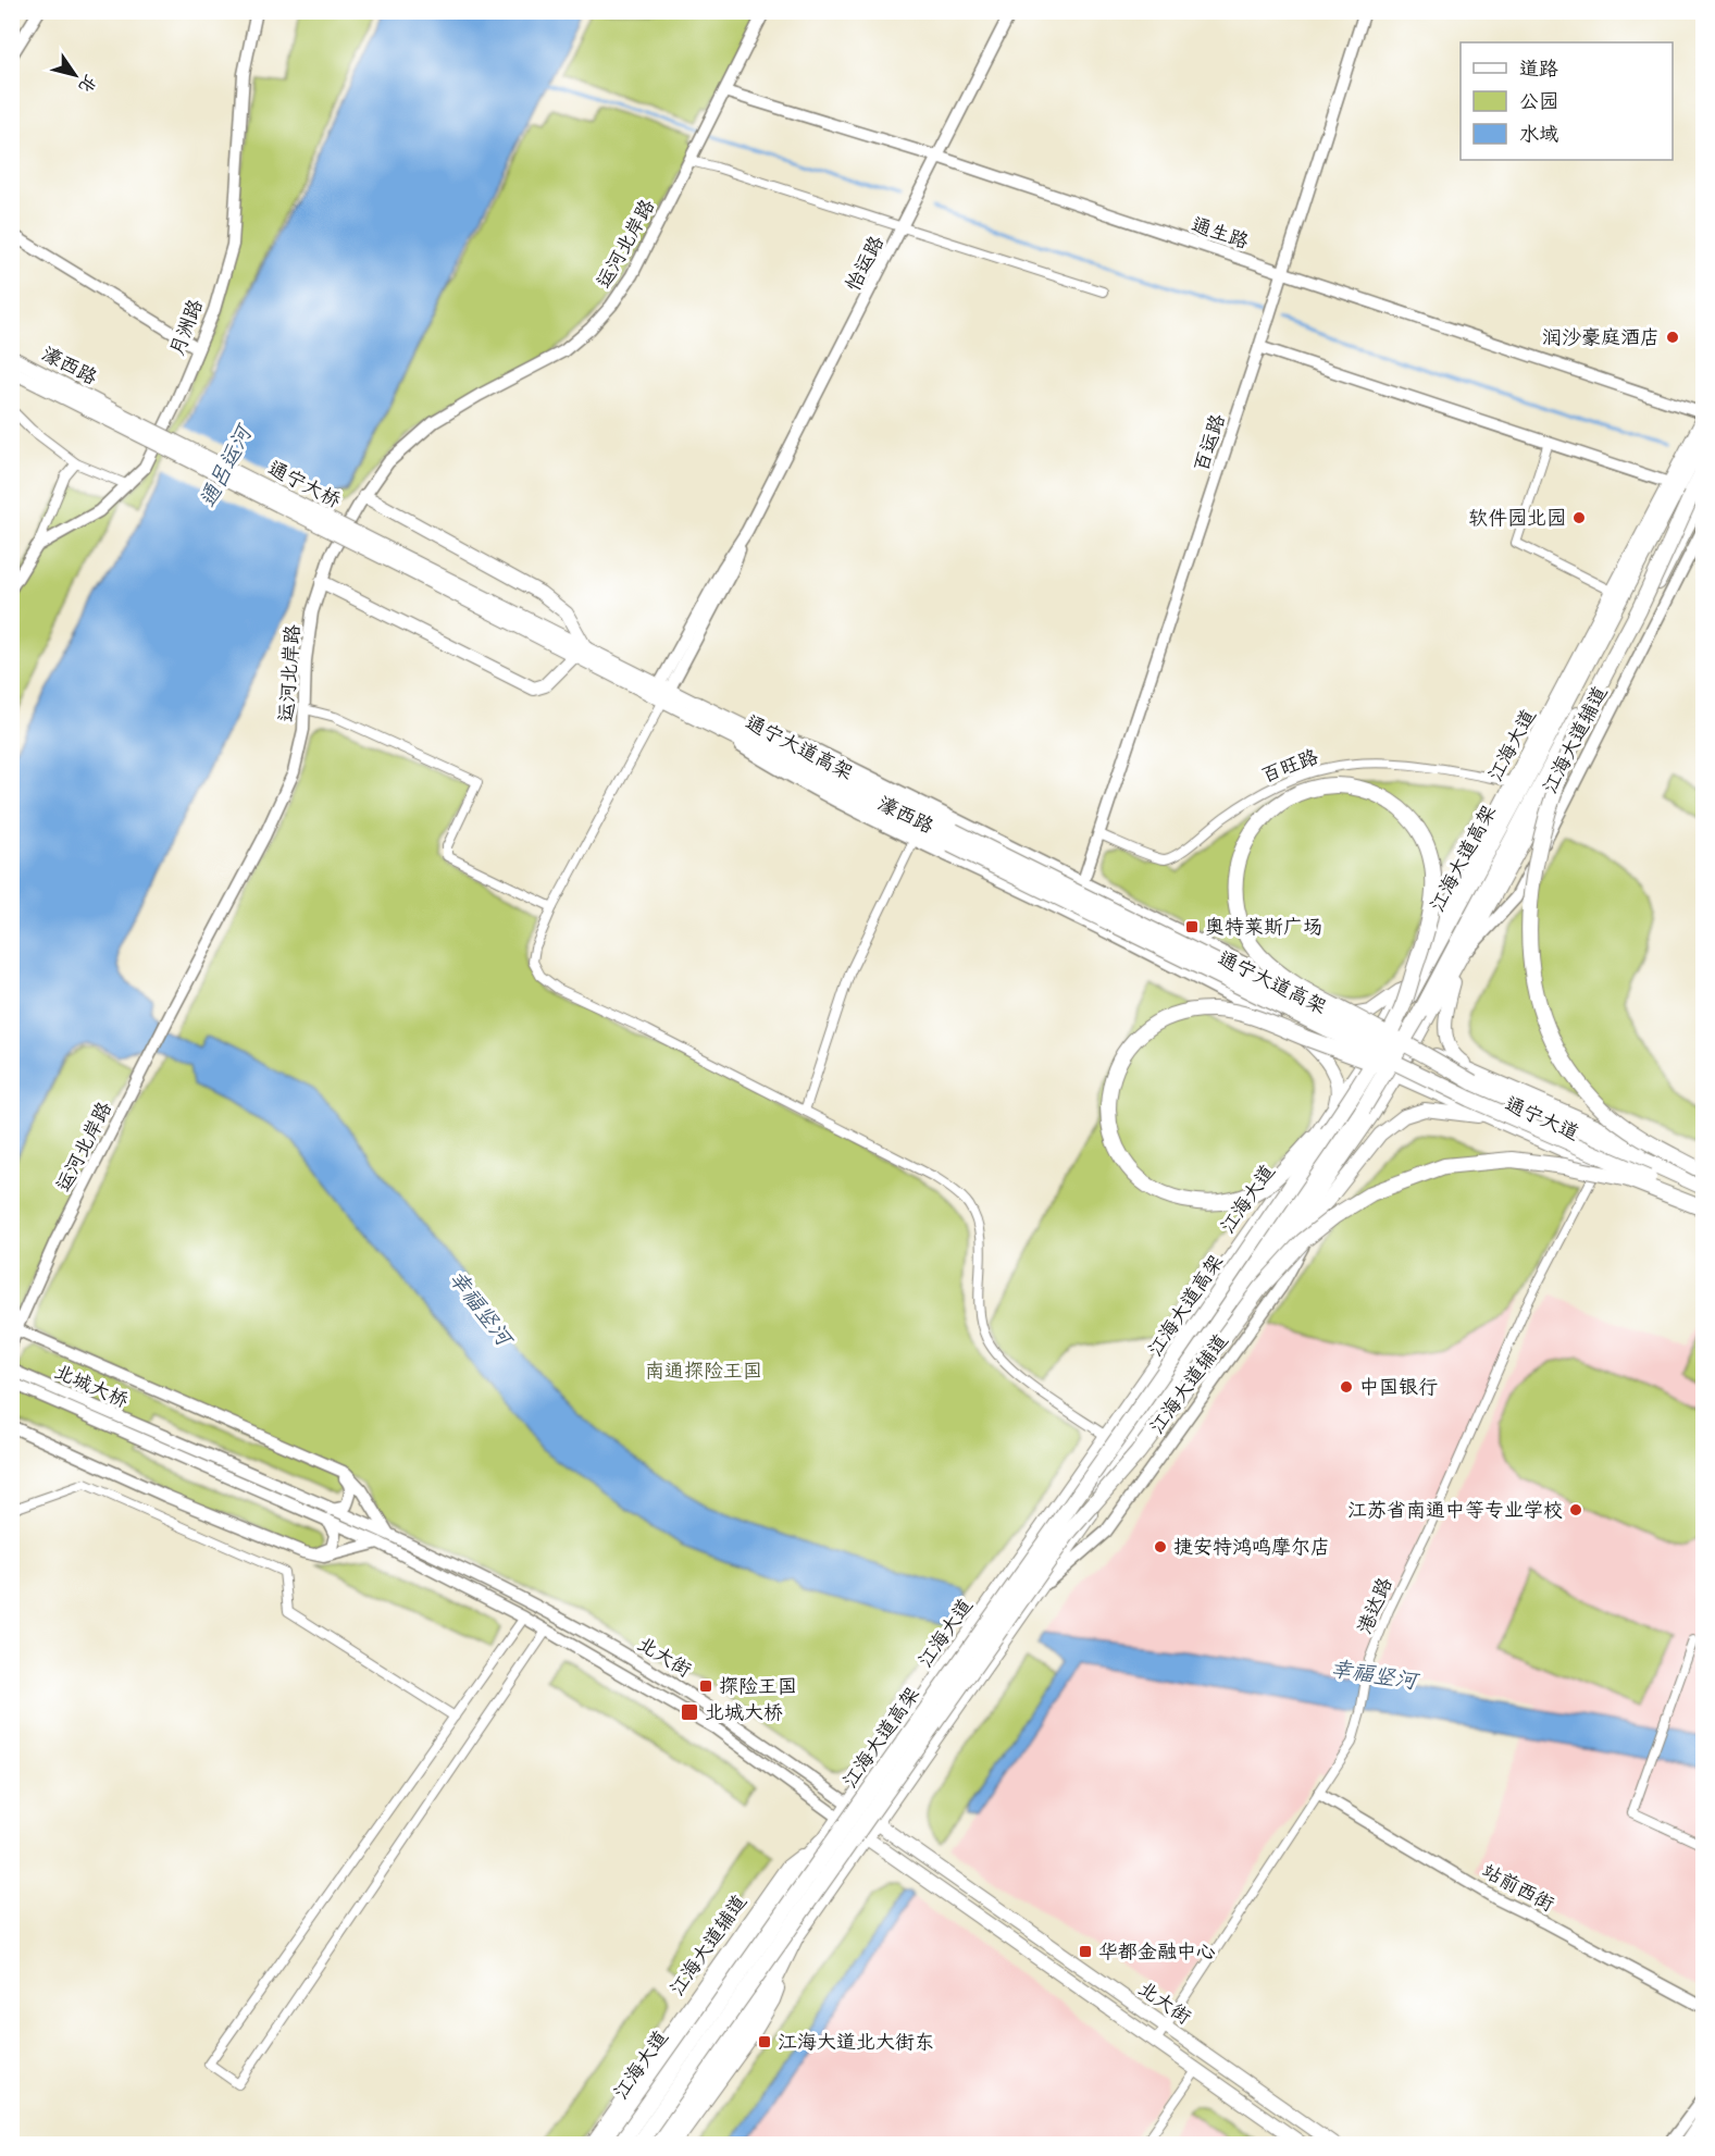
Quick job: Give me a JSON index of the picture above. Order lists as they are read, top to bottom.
{
  "streets": {
    "highway": ["通宁大道高架", "江海大道高架"],
    "main road": [
      "濠西路",
      "通宁大桥",
      "江海大道辅道",
      "江海大道",
      "通宁大道",
      "北大街"
    ],
    "street": [
      "通生路",
      "运河北岸路",
      "怡运路",
      "月洲路",
      "百运路",
      "百旺路",
      "北城大桥",
      "港达路",
      "站前西街"
    ]
  },
  "crossings": [
    ["通生路", "运河北岸路"],
    ["通生路", "怡运路"],
    ["通生路", "百运路"],
    ["怡运路", "濠西路"],
    ["濠西路", "百运路"],
    ["濠西路", "通宁大桥"],
    ["濠西路", "江海大道"],
    ["濠西路", "通宁大道高架"],
    ["濠西路", "通宁大道"],
    ["百运路", "百旺路"],
    ["江海大道辅道", "江海大道"],
    ["江海大道", "百旺路"],
    ["江海大道", "通宁大道"],
    ["江海大道", "北大街"],
    ["通宁大道高架", "通宁大道"],
    ["通宁大道", "港达路"],
    ["北城大桥", "北大街"],
    ["港达路", "北大街"],
    ["港达路", "站前西街"]
  ],
  "water": ["通吕运河", "幸福竖河"],
  "parks": ["南通探险王国"],
  "places": {
    "other": [
      "润沙豪庭酒店",
      "软件园北园",
      "中国银行",
      "江苏省南通中等专业学校",
      "捷安特鸿鸣摩尔店"
    ],
    "transit": [
      "奥特莱斯广场",
      "探险王国",
      "北城大桥",
      "华都金融中心",
      "江海大道北大街东"
    ]
  },
  "legend": ["道路", "公园", "水域"],
  "north": "bottom right"
}
